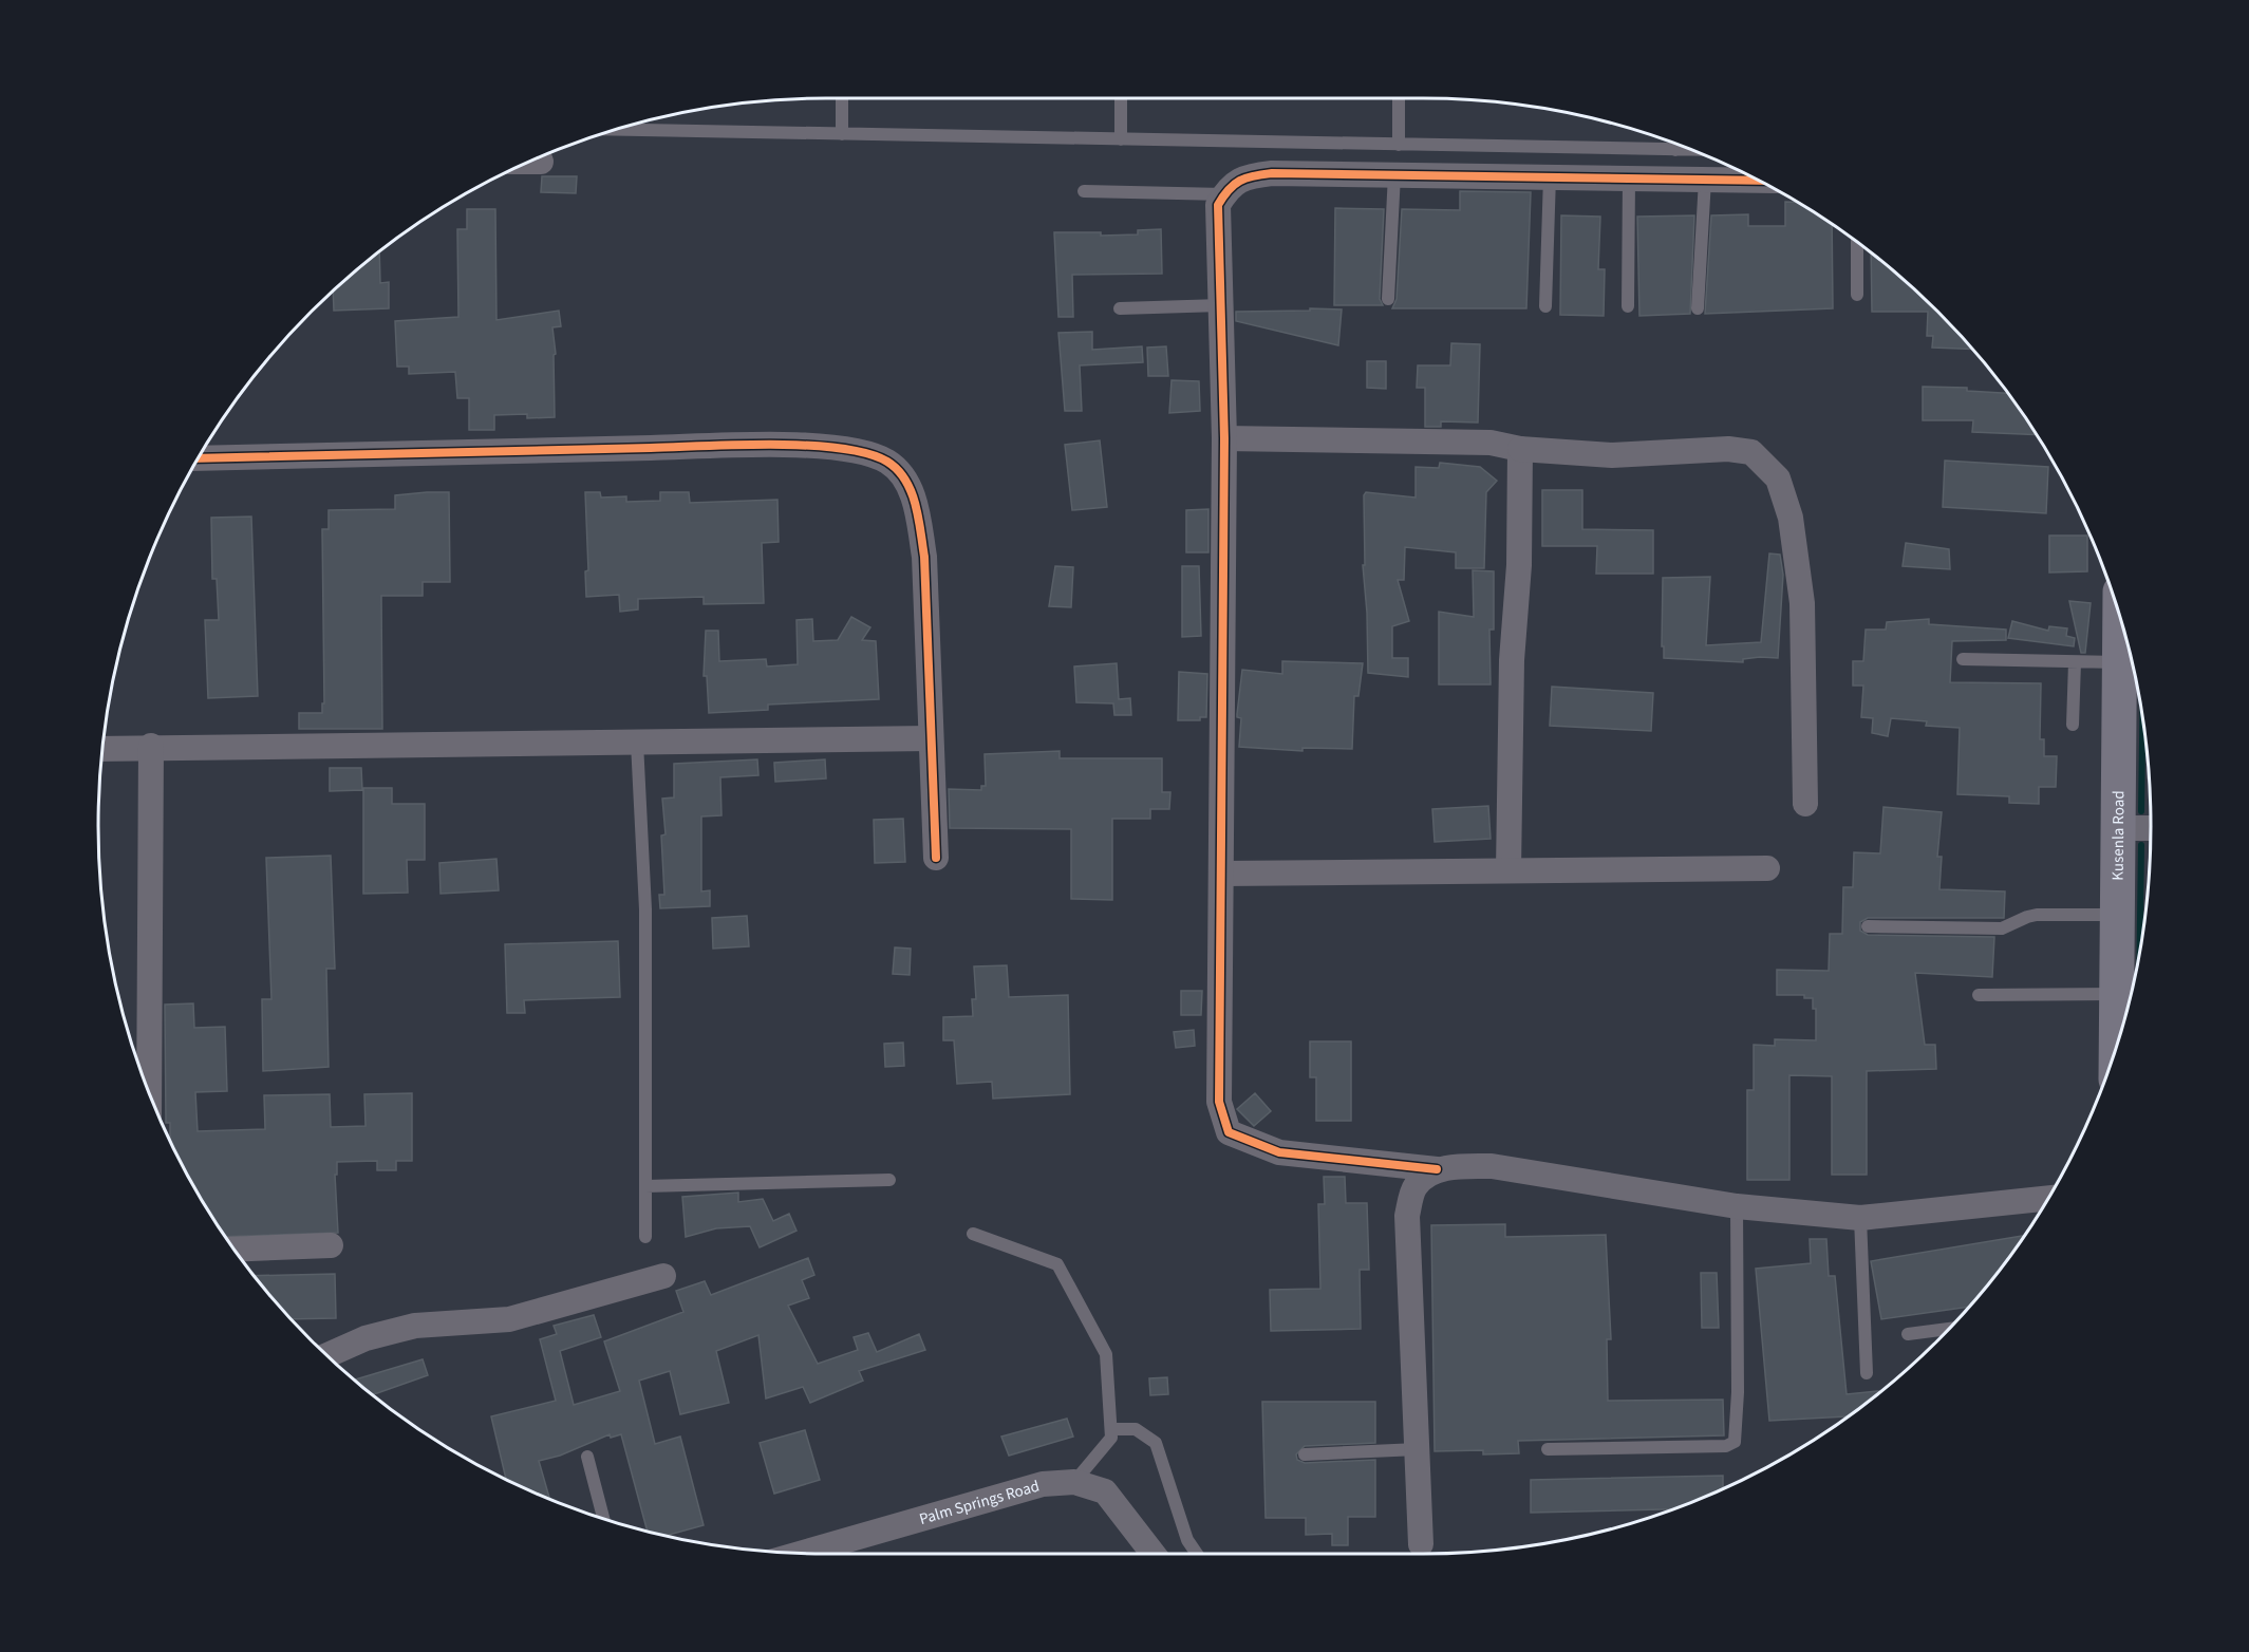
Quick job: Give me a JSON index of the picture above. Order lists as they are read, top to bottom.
{
  "streets": {
    "main road": ["Kusenla Road"],
    "street": ["Palm Springs Road"]
  }
}
